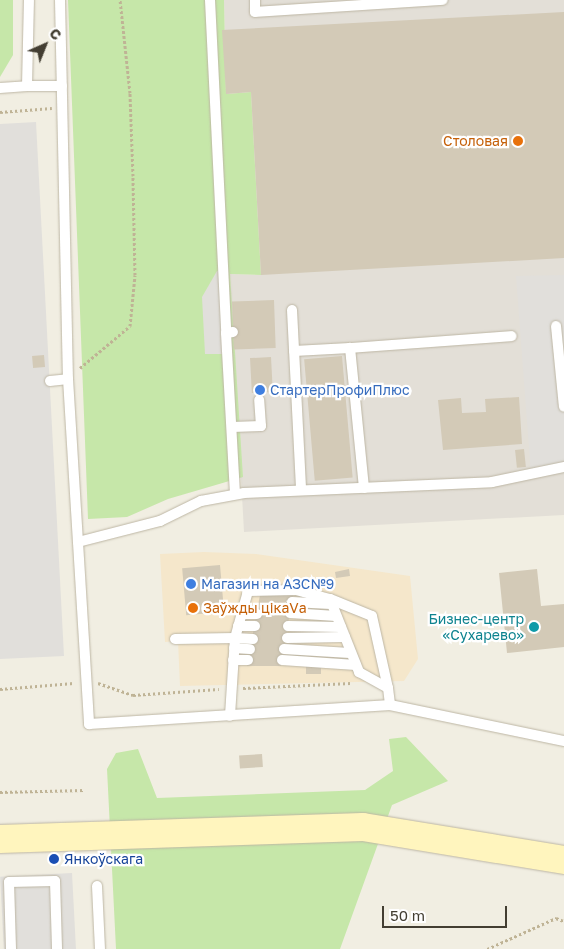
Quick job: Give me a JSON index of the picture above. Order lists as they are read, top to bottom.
{
  "places": [
    "Столовая",
    "СтартерПрофиПлюс",
    "Магазин на АЗС№9",
    "Заўжды цікаVа",
    "Бизнес-центр «Сухарево»",
    "Янкоўскага"
  ],
  "scale_bar": "50 m",
  "north": "top right"
}
